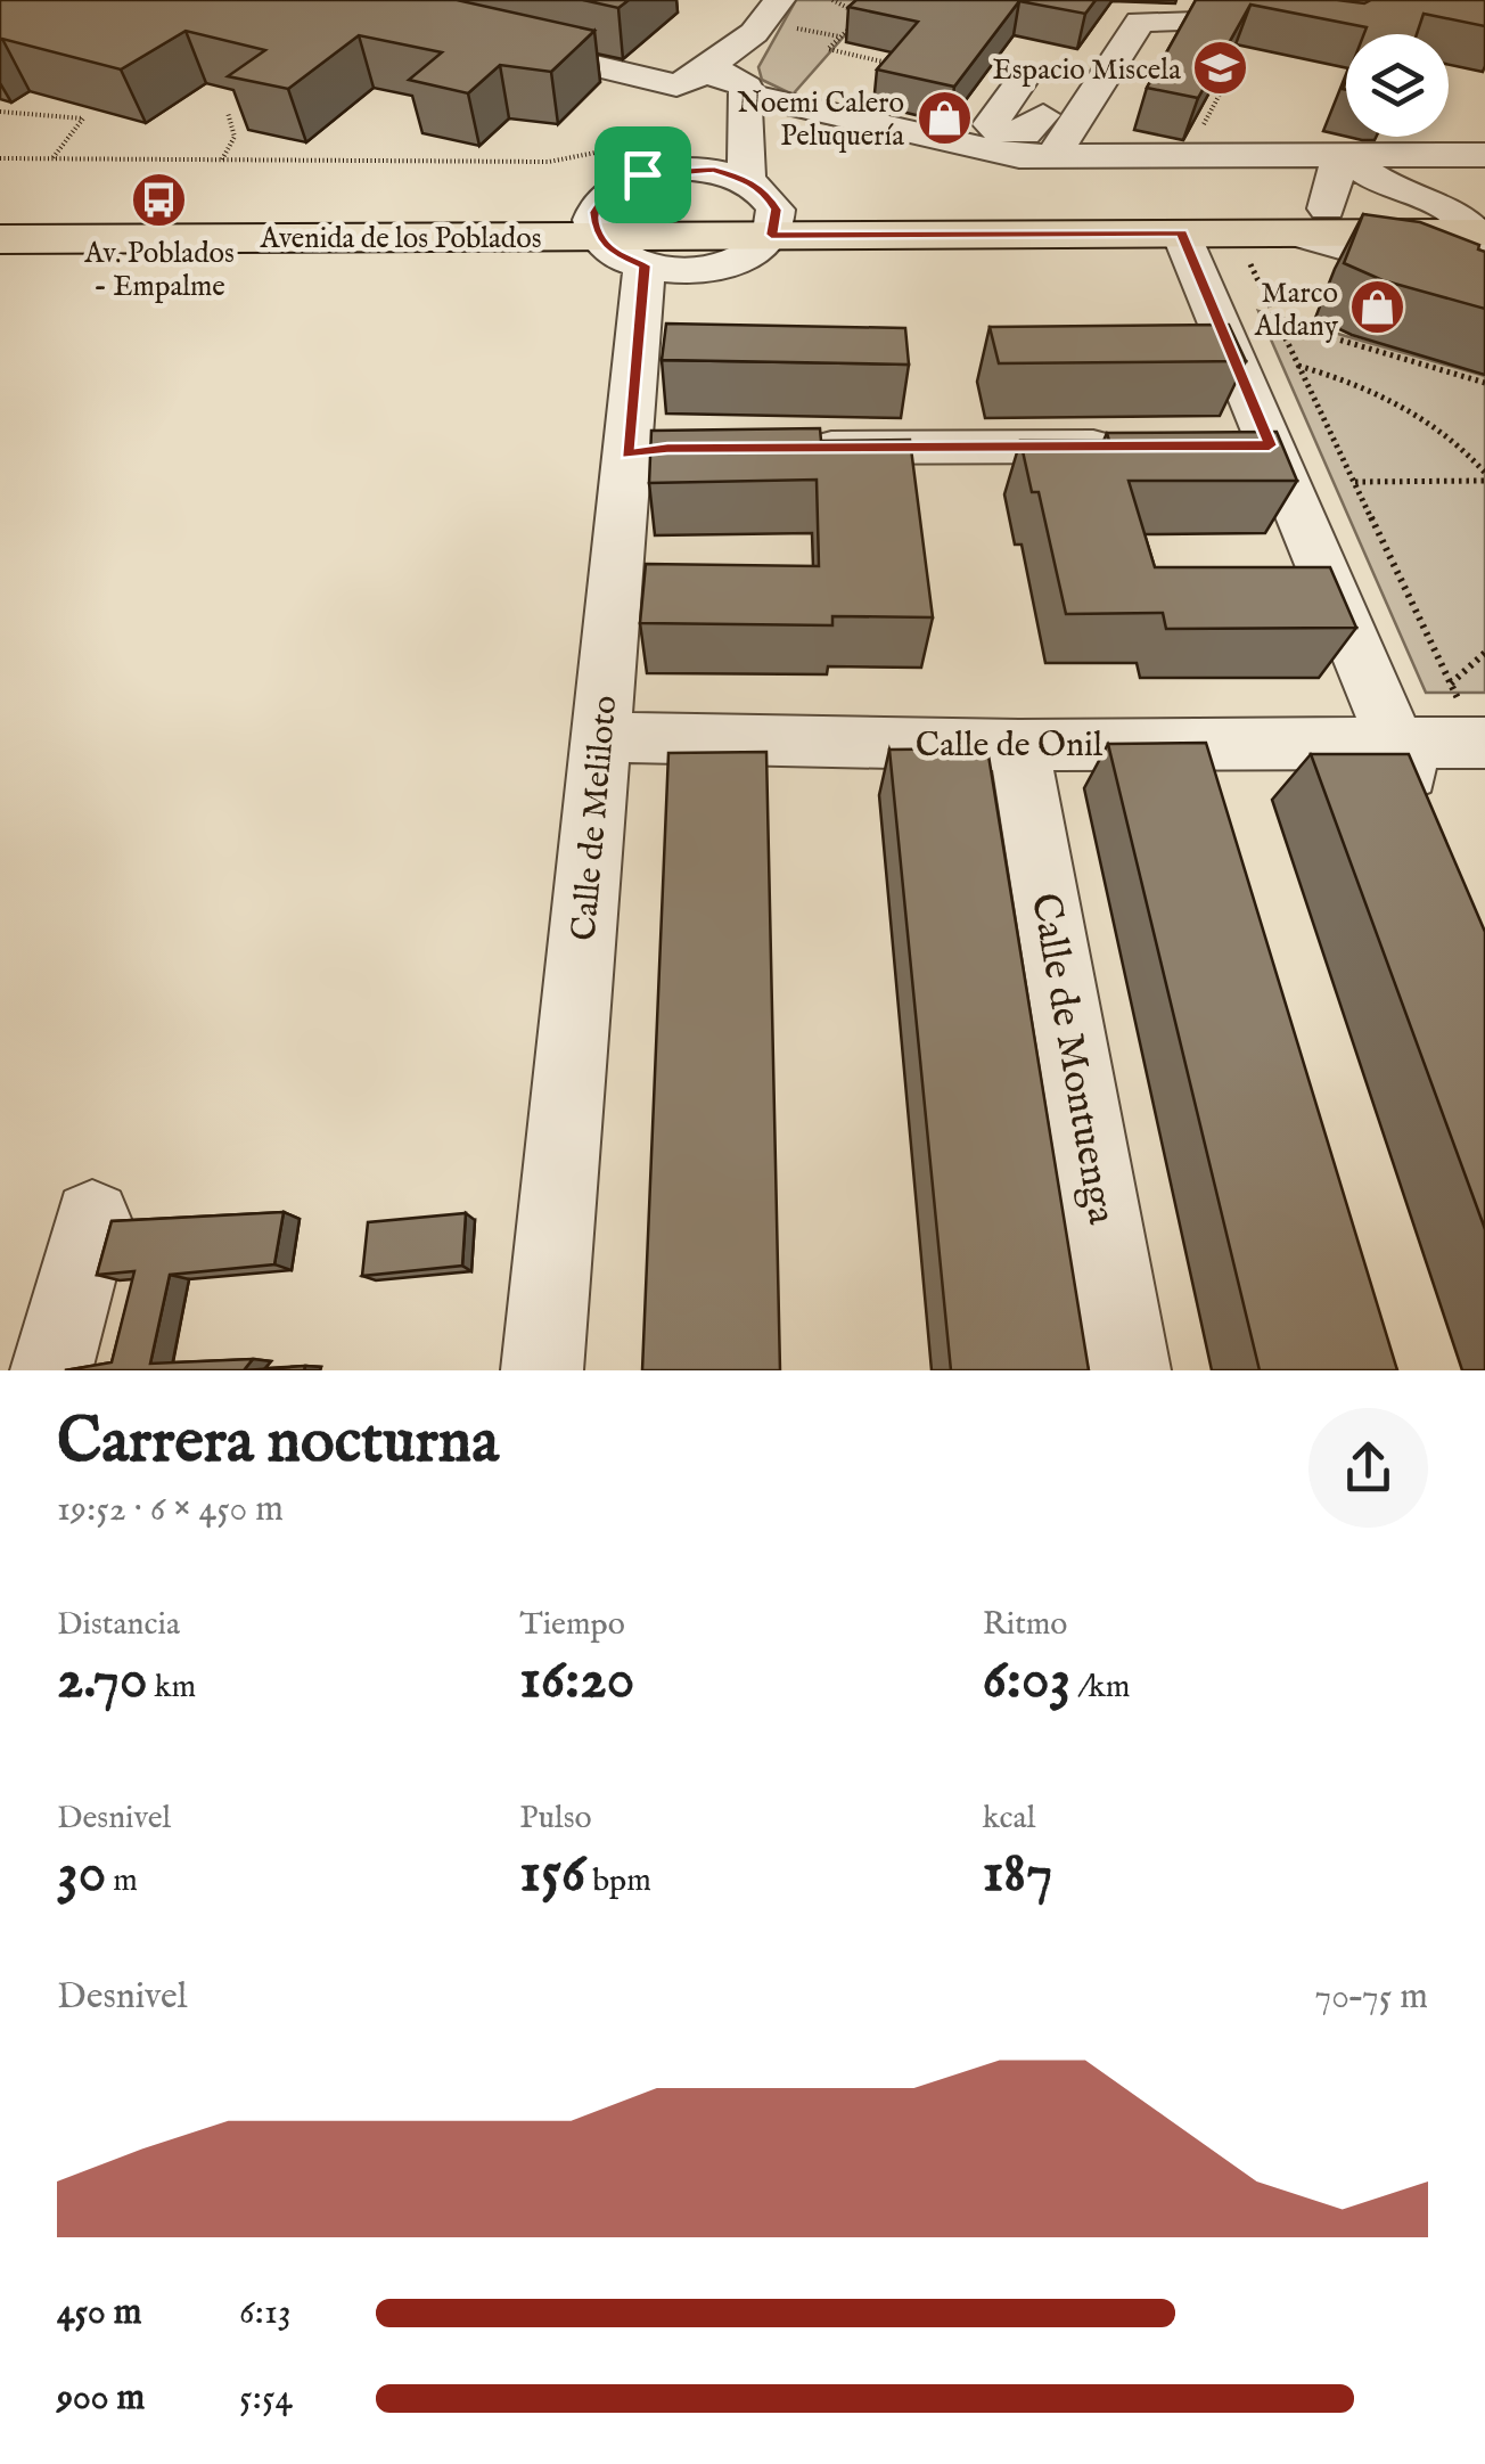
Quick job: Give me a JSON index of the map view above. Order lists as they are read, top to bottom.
{
  "streets": {
    "main road": ["Avenida de los Poblados"],
    "street": ["Calle de Onil", "Calle de Meliloto", "Calle de Montuenga"]
  },
  "crossings": [
    ["Avenida de los Poblados", "Calle de Meliloto"],
    ["Calle de Onil", "Calle de Meliloto"],
    ["Calle de Onil", "Calle de Montuenga"]
  ],
  "places": {
    "school or university": ["Espacio Miscela"],
    "shop": ["Noemi Calero Peluquería", "Marco Aldany"],
    "bus stop": ["Av. Poblados - Empalme"]
  },
  "page": {
    "heading": ["Carrera nocturna", "19:52 · 6 × 450 m"],
    "stats": [
      ["Distancia", "2.70 km"],
      ["Tiempo", "16:20"],
      ["Ritmo", "6:03 /km"],
      ["Desnivel", "30 m"],
      ["Pulso", "156 bpm"],
      ["kcal", "187"]
    ],
    "chart": ["Desnivel", "70–75 m"],
    "list": [
      {
        "name": "450 m",
        "note": "6:13"
      },
      {
        "name": "900 m",
        "note": "5:54"
      }
    ]
  }
}
